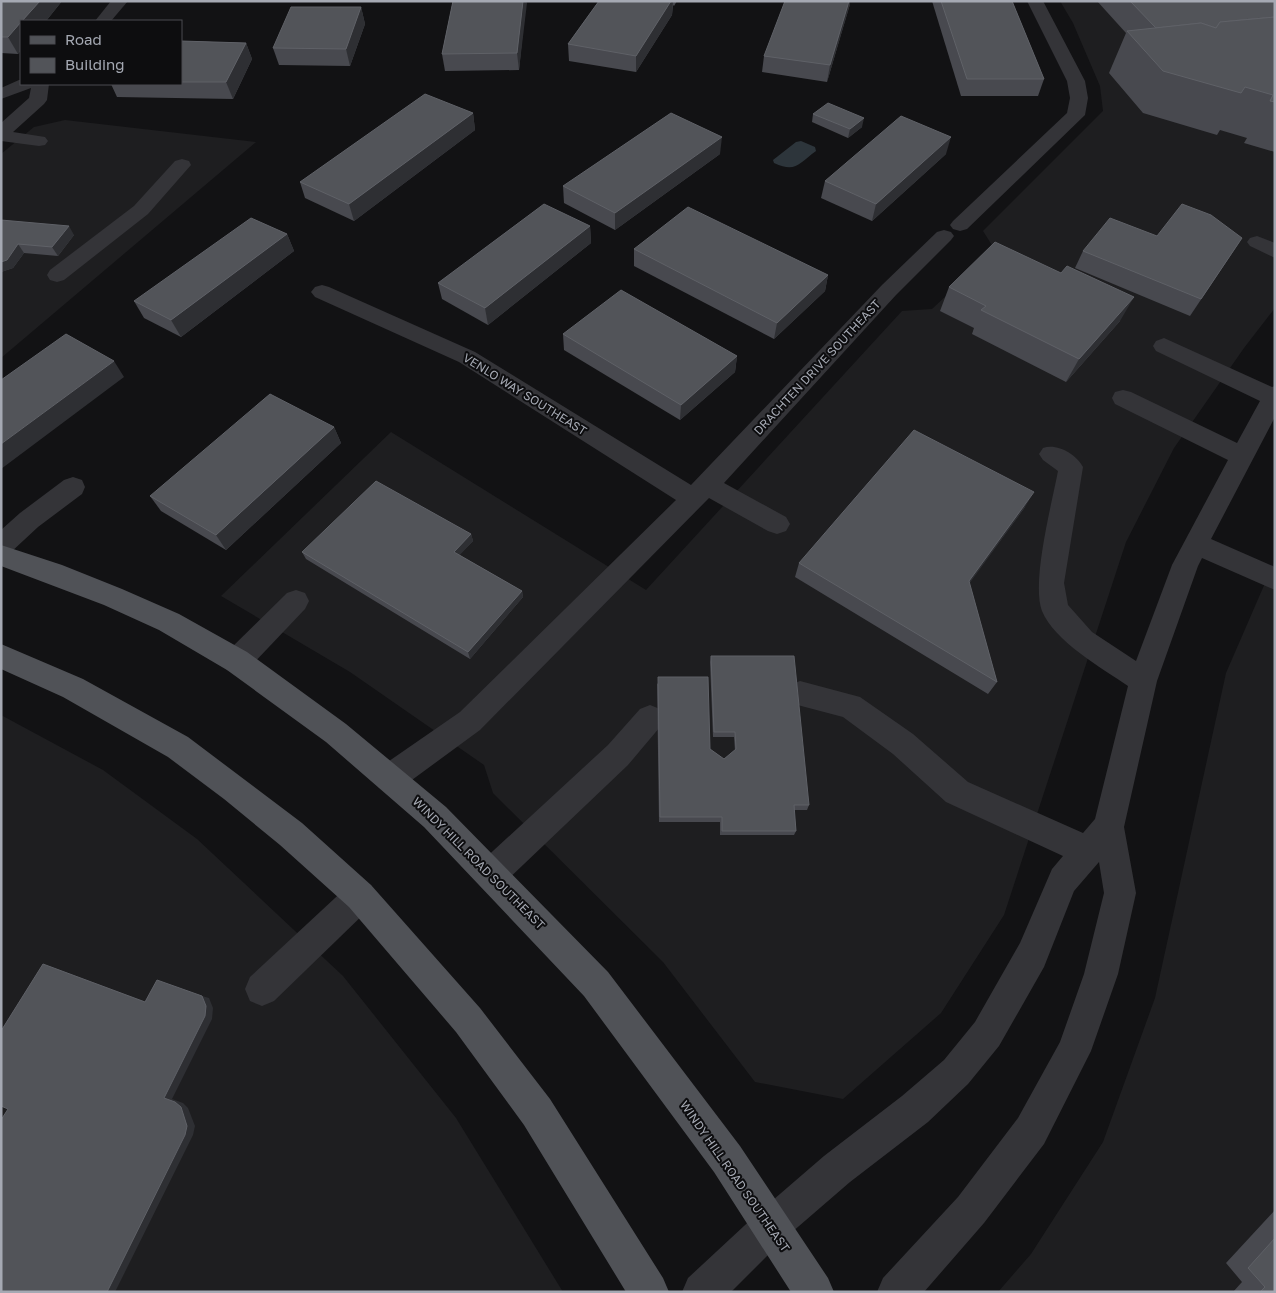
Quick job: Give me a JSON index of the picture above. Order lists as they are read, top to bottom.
{
  "streets": {
    "main road": ["WINDY HILL ROAD SOUTHEAST"],
    "street": ["DRACHTEN DRIVE SOUTHEAST", "VENLO WAY SOUTHEAST"]
  },
  "crossings": [
    ["DRACHTEN DRIVE SOUTHEAST", "VENLO WAY SOUTHEAST"],
    ["DRACHTEN DRIVE SOUTHEAST", "WINDY HILL ROAD SOUTHEAST"]
  ],
  "legend": ["Road", "Building"]
}
